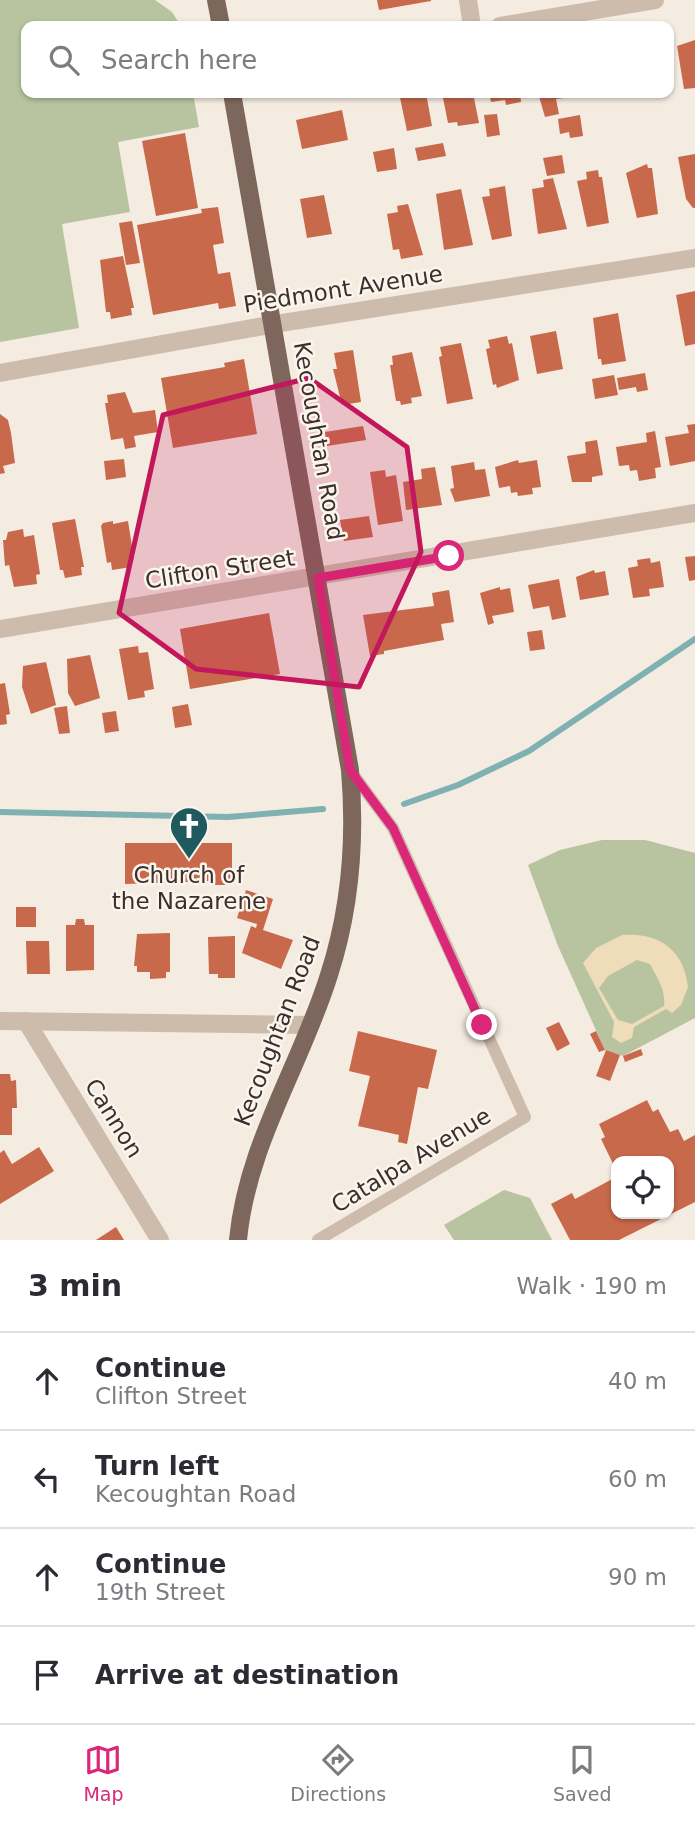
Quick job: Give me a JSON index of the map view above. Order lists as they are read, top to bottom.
{
  "streets": {
    "main road": ["Kecoughtan Road"],
    "street": ["Piedmont Avenue", "Clifton Street", "Cannon"],
    "lane": ["Catalpa Avenue"]
  },
  "crossings": [
    ["Piedmont Avenue", "Kecoughtan Road"],
    ["Kecoughtan Road", "Clifton Street"],
    ["Kecoughtan Road", "Catalpa Avenue"]
  ],
  "places": {
    "church": ["Church of the Nazarene"]
  },
  "page": {
    "search": "Search here",
    "heading": ["3 min", "Walk · 190 m"],
    "list": [
      ["Continue", "Clifton Street", "40 m"],
      ["Turn left", "Kecoughtan Road", "60 m"],
      ["Continue", "19th Street", "90 m"],
      "Arrive at destination"
    ],
    "nav": ["Map", "Directions", "Saved"]
  }
}
